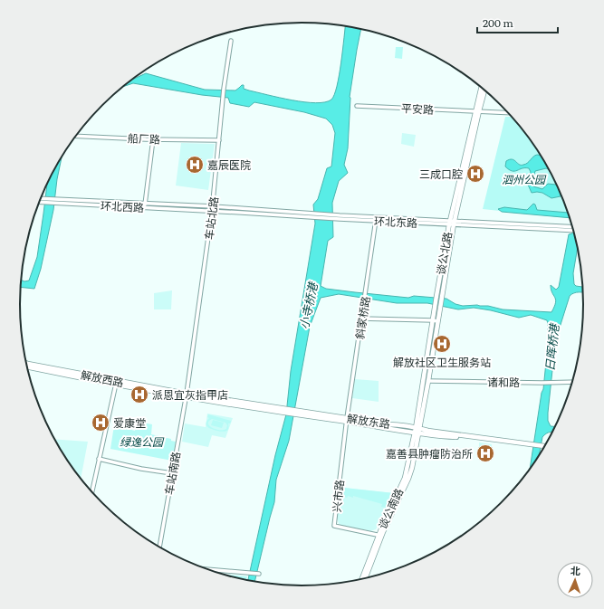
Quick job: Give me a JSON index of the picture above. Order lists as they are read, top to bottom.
{
  "streets": {
    "main road": [
      "谈公北路",
      "解放西路",
      "解放东路",
      "谈公南路"
    ],
    "street": [
      "平安路",
      "船厂路",
      "环北西路",
      "车站北路",
      "环北东路",
      "斜家桥路",
      "诸和路",
      "车站南路",
      "兴市路"
    ]
  },
  "crossings": [
    ["平安路", "谈公北路"],
    ["船厂路", "车站北路"],
    ["环北西路", "车站北路"],
    ["环北西路", "环北东路"],
    ["车站北路", "环北东路"],
    ["车站北路", "解放西路"],
    ["车站北路", "解放东路"],
    ["车站北路", "车站南路"],
    ["环北东路", "谈公北路"],
    ["环北东路", "斜家桥路"],
    ["谈公北路", "诸和路"],
    ["谈公北路", "解放东路"],
    ["谈公北路", "谈公南路"],
    ["斜家桥路", "解放东路"],
    ["斜家桥路", "兴市路"],
    ["解放西路", "解放东路"],
    ["解放西路", "车站南路"],
    ["解放东路", "车站南路"],
    ["解放东路", "兴市路"],
    ["解放东路", "谈公南路"],
    ["兴市路", "谈公南路"]
  ],
  "water": ["小寺桥港", "日晖桥港"],
  "parks": ["泗州公园", "绿逸公园"],
  "places": {
    "hospital": [
      "嘉辰医院",
      "三成口腔",
      "解放社区卫生服务站",
      "派恩宜灰指甲店",
      "爱康堂",
      "嘉善县肿瘤防治所"
    ]
  },
  "scale_bar": "200 m",
  "north": "top"
}
